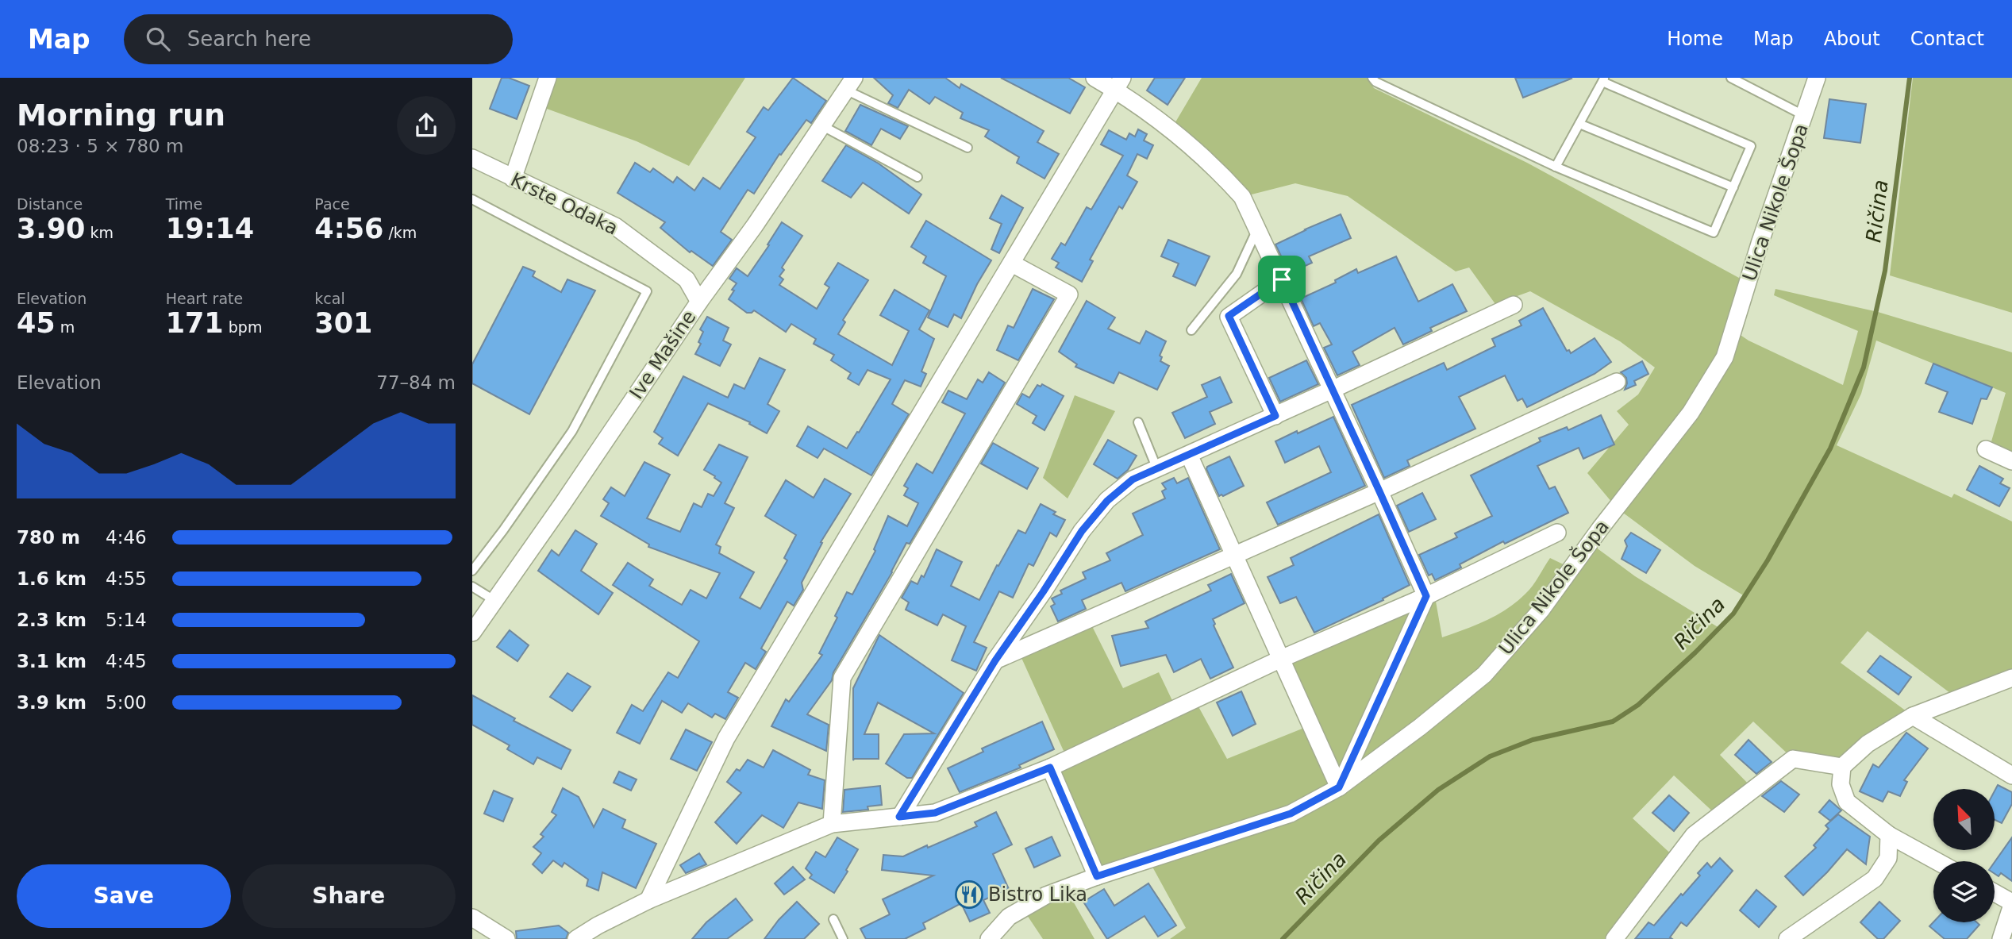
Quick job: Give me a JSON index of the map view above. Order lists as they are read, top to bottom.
{
  "streets": {
    "street": ["Ulica Nikole Šopa", "Krste Odaka", "Ive Mašine"]
  },
  "crossings": [
    ["Krste Odaka", "Ive Mašine"]
  ],
  "water": ["Ričina"],
  "places": {
    "restaurant": ["Bistro Lika"]
  },
  "north": "top left",
  "page": {
    "header": "Map",
    "search": "Search here",
    "nav": [
      "Home",
      "Map",
      "About",
      "Contact"
    ],
    "heading": ["Morning run", "08:23 · 5 × 780 m"],
    "stats": [
      ["Distance", "3.90 km"],
      ["Time", "19:14"],
      ["Pace", "4:56 /km"],
      ["Elevation", "45 m"],
      ["Heart rate", "171 bpm"],
      ["kcal", "301"]
    ],
    "chart": ["Elevation", "77–84 m"],
    "list": [
      {
        "name": "780 m",
        "note": "4:46"
      },
      {
        "name": "1.6 km",
        "note": "4:55"
      },
      {
        "name": "2.3 km",
        "note": "5:14"
      },
      {
        "name": "3.1 km",
        "note": "4:45"
      },
      {
        "name": "3.9 km",
        "note": "5:00"
      }
    ],
    "buttons": ["Save", "Share"]
  }
}
